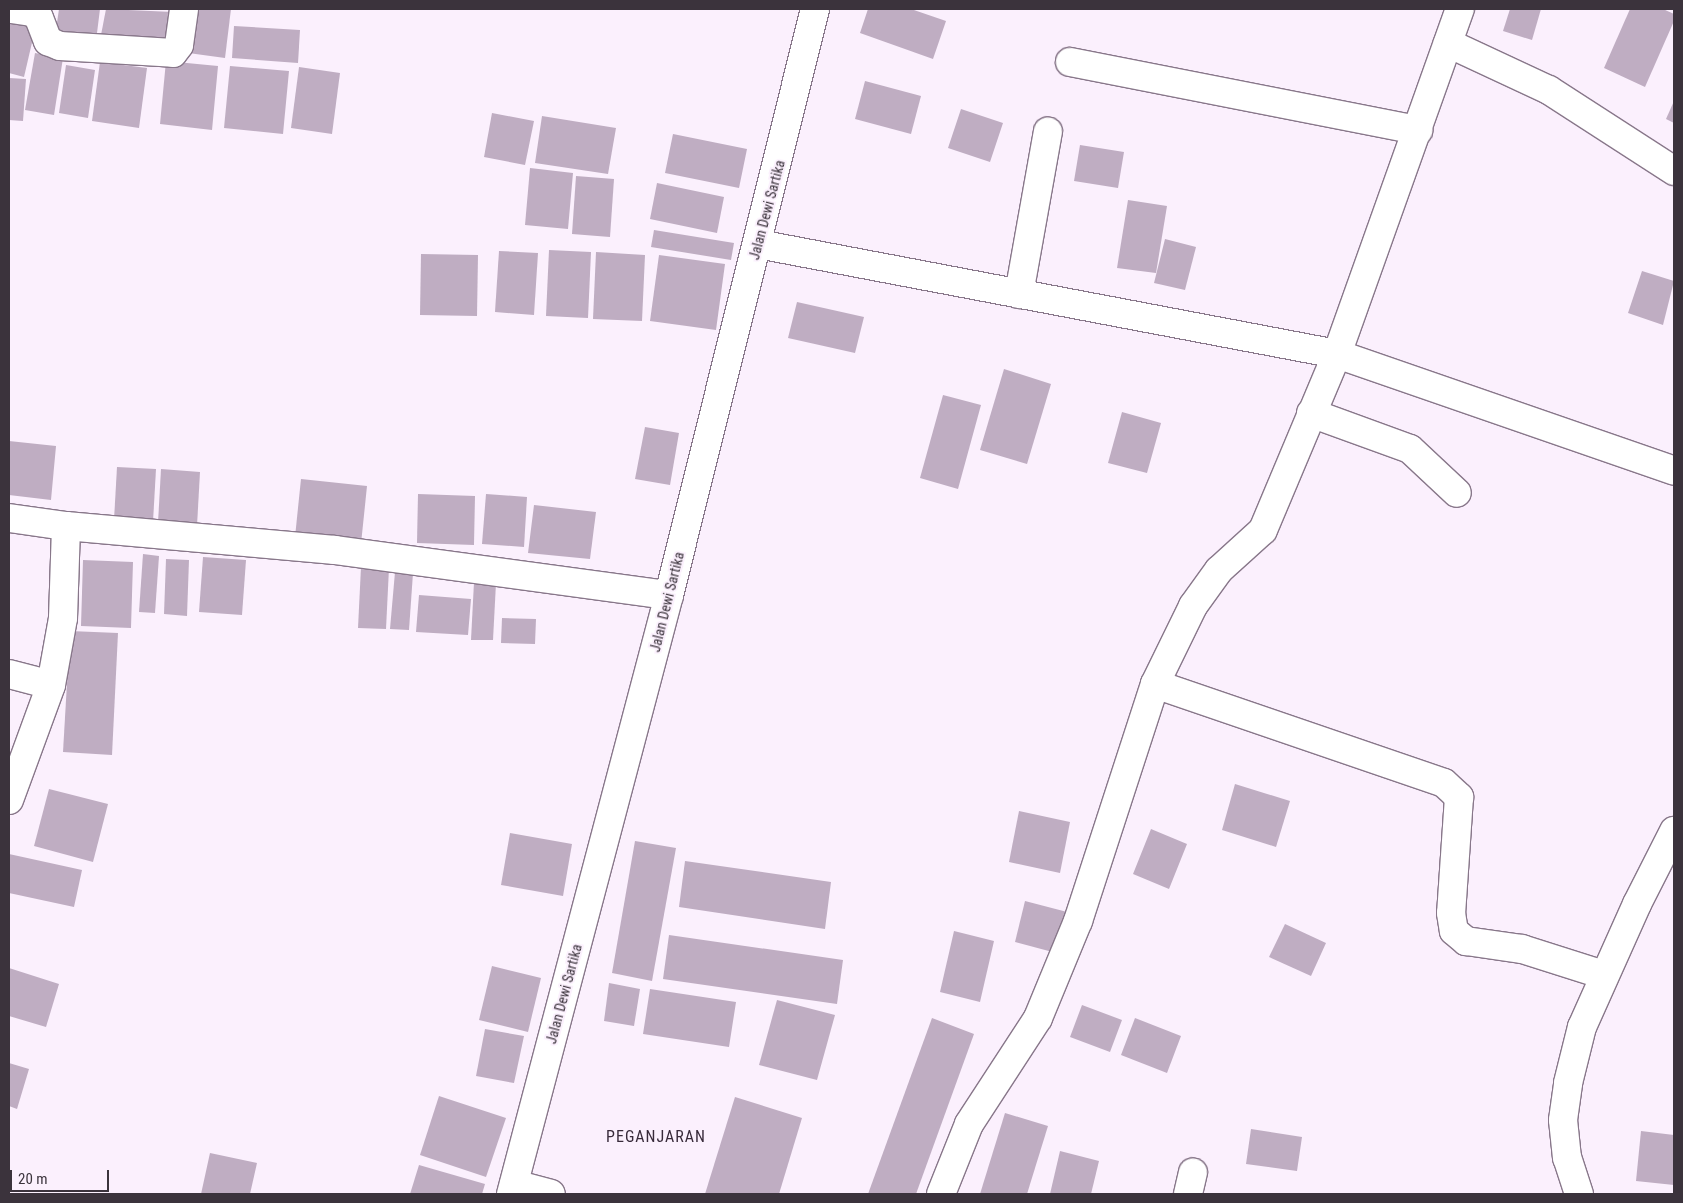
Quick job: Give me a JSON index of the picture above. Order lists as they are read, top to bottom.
{
  "streets": {
    "street": ["Jalan Dewi Sartika"]
  },
  "districts": ["PEGANJARAN"],
  "scale_bar": "20 m"
}
